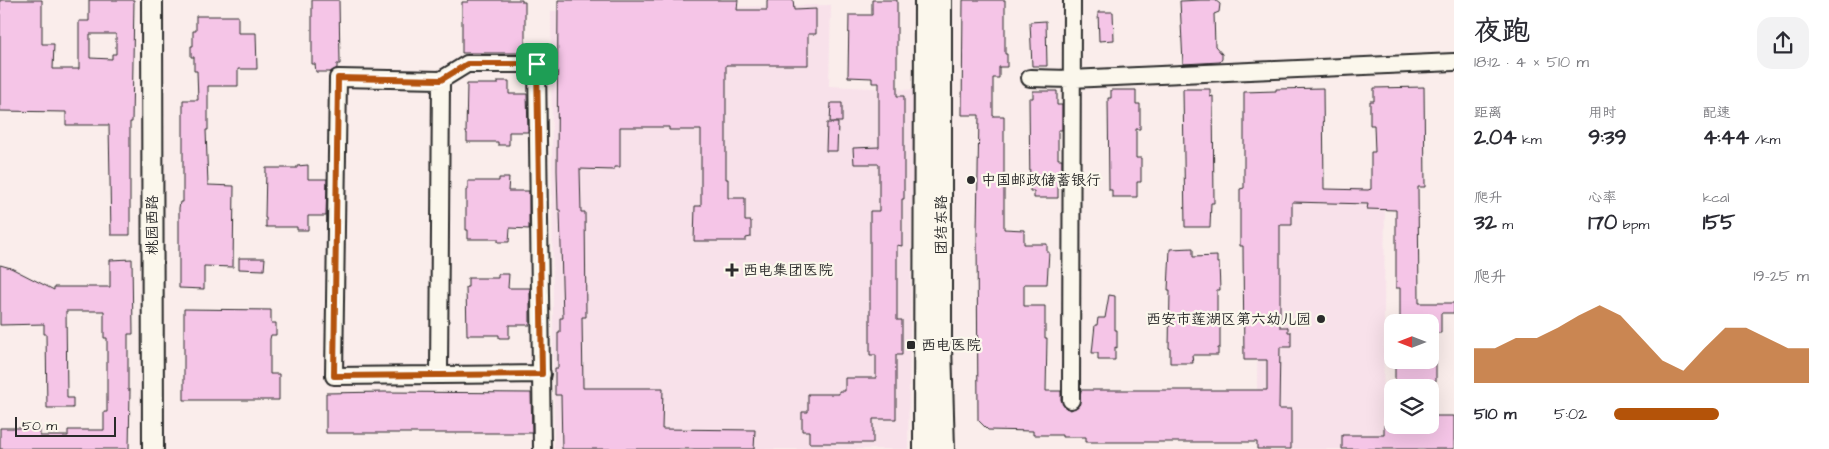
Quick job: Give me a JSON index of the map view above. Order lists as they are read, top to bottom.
{
  "streets": {
    "street": ["桃园西路", "团结东路"]
  },
  "places": {
    "other": ["中国邮政储蓄银行", "西安市莲湖区第六幼儿园"],
    "health": ["西电集团医院"],
    "transit": ["西电医院"]
  },
  "scale_bar": "50 m",
  "north": "left",
  "page": {
    "heading": ["夜跑", "18:12 · 4 × 510 m"],
    "stats": [
      ["距离", "2.04 km"],
      ["用时", "9:39"],
      ["配速", "4:44 /km"],
      ["爬升", "32 m"],
      ["心率", "170 bpm"],
      ["kcal", "155"]
    ],
    "chart": ["爬升", "19–25 m"],
    "list": [
      {
        "name": "510 m",
        "note": "5:02"
      }
    ],
    "scale": "50 m"
  }
}
